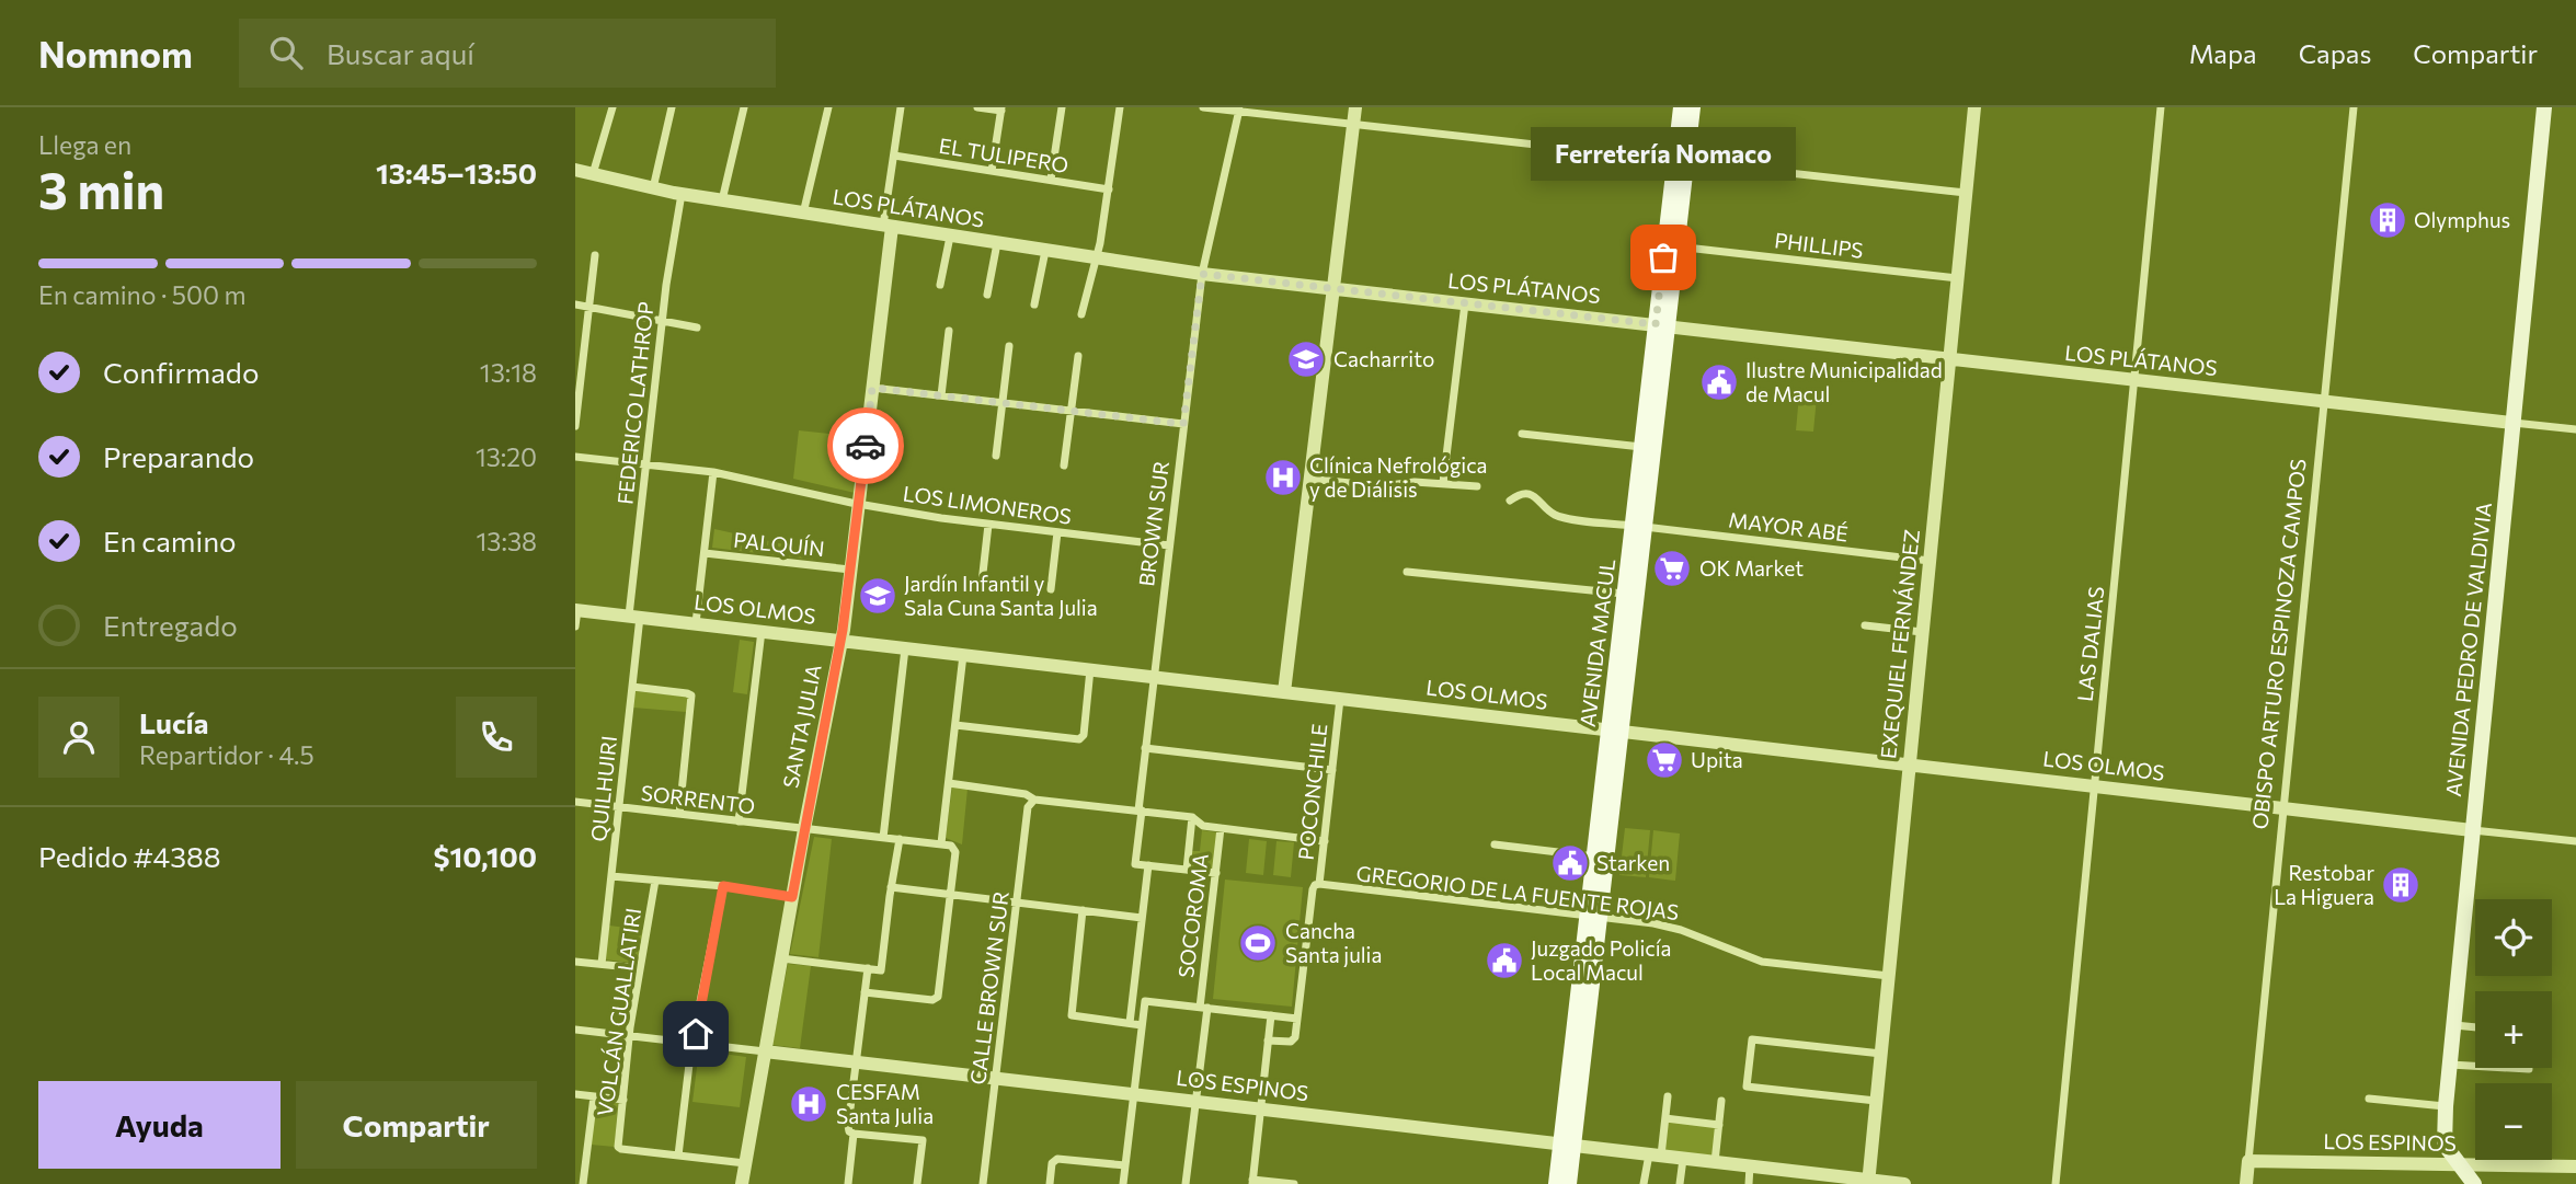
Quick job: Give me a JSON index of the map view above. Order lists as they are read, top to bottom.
{
  "streets": {
    "main road": ["AVENIDA MACUL", "AVENIDA PEDRO DE VALDIVIA"],
    "street": [
      "EL TULIPERO",
      "LOS PLÁTANOS",
      "PHILLIPS",
      "FEDERICO LATHROP",
      "LOS LIMONEROS",
      "BROWN SUR",
      "MAYOR ABÉ",
      "PALQUÍN",
      "LOS OLMOS",
      "EXEQUIEL FERNÁNDEZ",
      "LAS DALIAS",
      "OBISPO ARTURO ESPINOZA CAMPOS",
      "SANTA JULIA",
      "QUILHUIRI",
      "POCONCHILE",
      "SORRENTO",
      "GREGORIO DE LA FUENTE ROJAS",
      "SOCOROMA",
      "CALLE BROWN SUR",
      "VOLCÁN GUALLATIRI",
      "LOS ESPINOS"
    ]
  },
  "crossings": [
    ["LOS PLÁTANOS", "FEDERICO LATHROP"],
    ["LOS PLÁTANOS", "BROWN SUR"],
    ["LOS PLÁTANOS", "AVENIDA MACUL"],
    ["LOS PLÁTANOS", "EXEQUIEL FERNÁNDEZ"],
    ["LOS PLÁTANOS", "LAS DALIAS"],
    ["LOS PLÁTANOS", "OBISPO ARTURO ESPINOZA CAMPOS"],
    ["LOS PLÁTANOS", "AVENIDA PEDRO DE VALDIVIA"],
    ["LOS PLÁTANOS", "SANTA JULIA"],
    ["PHILLIPS", "AVENIDA MACUL"],
    ["PHILLIPS", "EXEQUIEL FERNÁNDEZ"],
    ["FEDERICO LATHROP", "LOS LIMONEROS"],
    ["FEDERICO LATHROP", "LOS OLMOS"],
    ["FEDERICO LATHROP", "QUILHUIRI"],
    ["LOS LIMONEROS", "BROWN SUR"],
    ["LOS LIMONEROS", "SANTA JULIA"],
    ["BROWN SUR", "LOS OLMOS"],
    ["MAYOR ABÉ", "AVENIDA MACUL"],
    ["MAYOR ABÉ", "EXEQUIEL FERNÁNDEZ"],
    ["PALQUÍN", "SANTA JULIA"],
    ["LOS OLMOS", "AVENIDA MACUL"],
    ["LOS OLMOS", "EXEQUIEL FERNÁNDEZ"],
    ["LOS OLMOS", "LAS DALIAS"],
    ["LOS OLMOS", "OBISPO ARTURO ESPINOZA CAMPOS"],
    ["LOS OLMOS", "AVENIDA PEDRO DE VALDIVIA"],
    ["LOS OLMOS", "SANTA JULIA"],
    ["LOS OLMOS", "QUILHUIRI"],
    ["LOS OLMOS", "POCONCHILE"],
    ["AVENIDA MACUL", "GREGORIO DE LA FUENTE ROJAS"],
    ["AVENIDA MACUL", "LOS ESPINOS"],
    ["EXEQUIEL FERNÁNDEZ", "GREGORIO DE LA FUENTE ROJAS"],
    ["EXEQUIEL FERNÁNDEZ", "LOS ESPINOS"],
    ["OBISPO ARTURO ESPINOZA CAMPOS", "LOS ESPINOS"],
    ["AVENIDA PEDRO DE VALDIVIA", "LOS ESPINOS"],
    ["SANTA JULIA", "SORRENTO"],
    ["SANTA JULIA", "LOS ESPINOS"],
    ["QUILHUIRI", "SORRENTO"],
    ["POCONCHILE", "GREGORIO DE LA FUENTE ROJAS"],
    ["SOCOROMA", "LOS ESPINOS"],
    ["CALLE BROWN SUR", "LOS ESPINOS"],
    ["VOLCÁN GUALLATIRI", "LOS ESPINOS"]
  ],
  "places": {
    "building": ["Olymphus", "Restobar La Higuera"],
    "other": ["Ferretería Nomaco"],
    "school or university": ["Cacharrito", "Jardín Infantil y Sala Cuna Santa Julia"],
    "public building": ["Ilustre Municipalidad de Macul", "Starken", "Juzgado Policía Local Macul"],
    "hospital": ["Clínica Nefrológica y de Diálisis", "CESFAM Santa Julia"],
    "supermarket": ["OK Market", "Upita"],
    "sports": ["Cancha Santa julia"]
  },
  "page": {
    "header": "Nomnom",
    "search": "Buscar aquí",
    "nav": ["Mapa", "Capas", "Compartir"],
    "heading": ["3 min", "Llega en", "13:45–13:50"],
    "panel": [
      "Lucía",
      "Repartidor · 4.5",
      "Pedido #4388",
      "$10,100"
    ],
    "bubble": "Ferretería Nomaco",
    "bar": "En camino · 500 m",
    "list": [
      ["Confirmado", "13:18"],
      ["Preparando", "13:20"],
      ["En camino", "13:38"],
      "Entregado"
    ],
    "map_buttons": ["+", "−"],
    "buttons": ["Ayuda", "Compartir"]
  }
}
